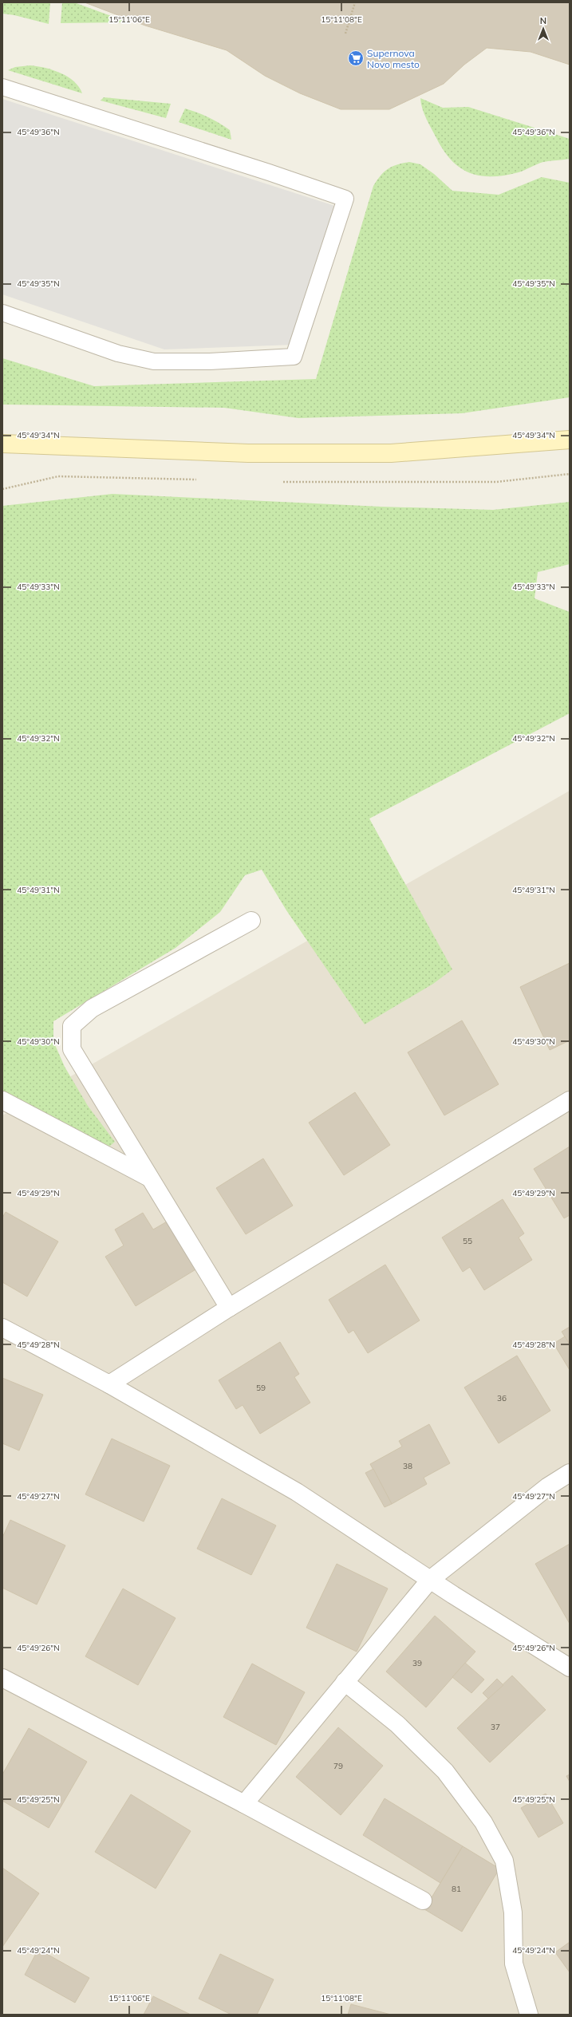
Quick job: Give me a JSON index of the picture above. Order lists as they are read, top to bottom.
{
  "places": {
    "supermarket": ["Supernova Novo mesto"]
  },
  "house_numbers": [
    "55",
    "59",
    "36",
    "38",
    "39",
    "37",
    "79",
    "81"
  ],
  "north": "top",
  "coordinates": [
    "15°11'06\"E",
    "15°11'08\"E",
    "45°49'36\"N",
    "45°49'35\"N",
    "45°49'34\"N",
    "45°49'33\"N",
    "45°49'32\"N",
    "45°49'31\"N",
    "45°49'30\"N",
    "45°49'29\"N",
    "45°49'28\"N",
    "45°49'27\"N",
    "45°49'26\"N",
    "45°49'25\"N",
    "45°49'24\"N"
  ]
}
